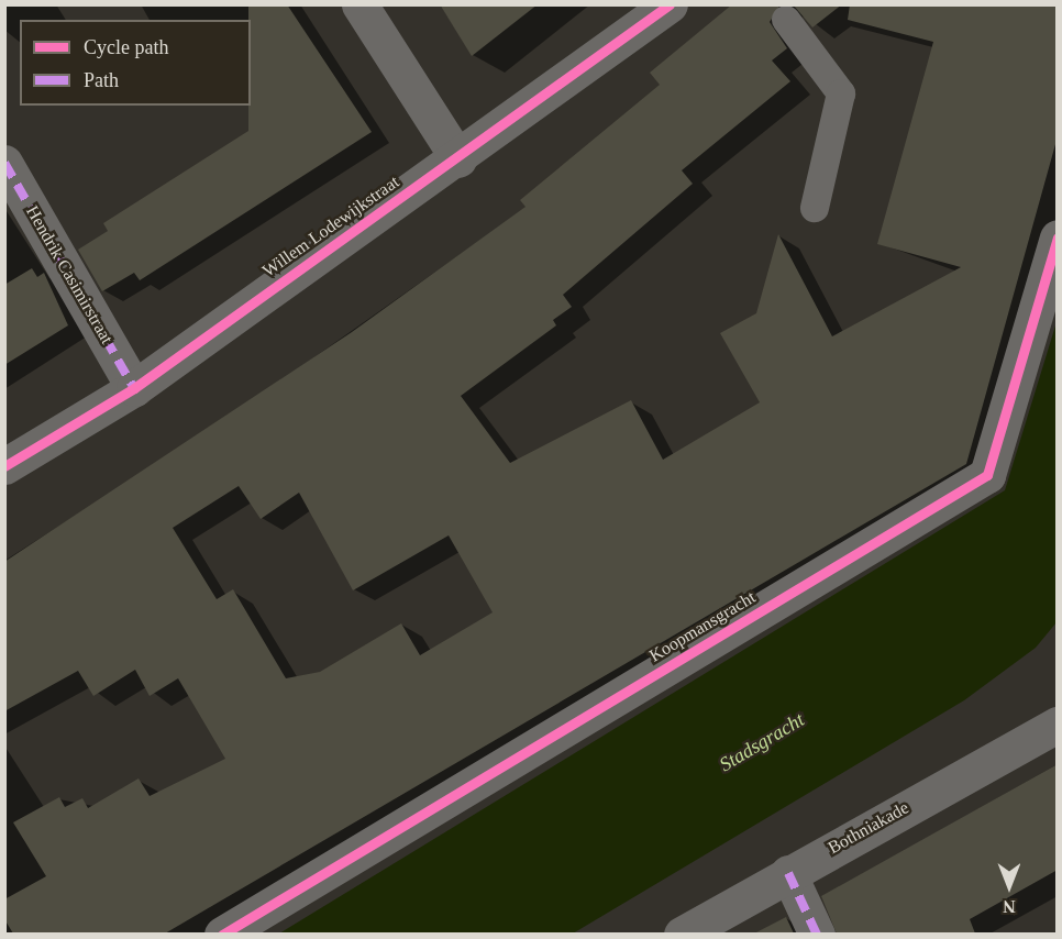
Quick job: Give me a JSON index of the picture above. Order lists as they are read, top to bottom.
{
  "streets": {
    "street": [
      "Willem Lodewijkstraat",
      "Hendrik Casimirstraat",
      "Koopmansgracht",
      "Bothniakade"
    ]
  },
  "crossings": [
    ["Willem Lodewijkstraat", "Hendrik Casimirstraat"]
  ],
  "water": ["Stadsgracht"],
  "legend": ["Cycle path", "Path"],
  "north": "bottom"
}
